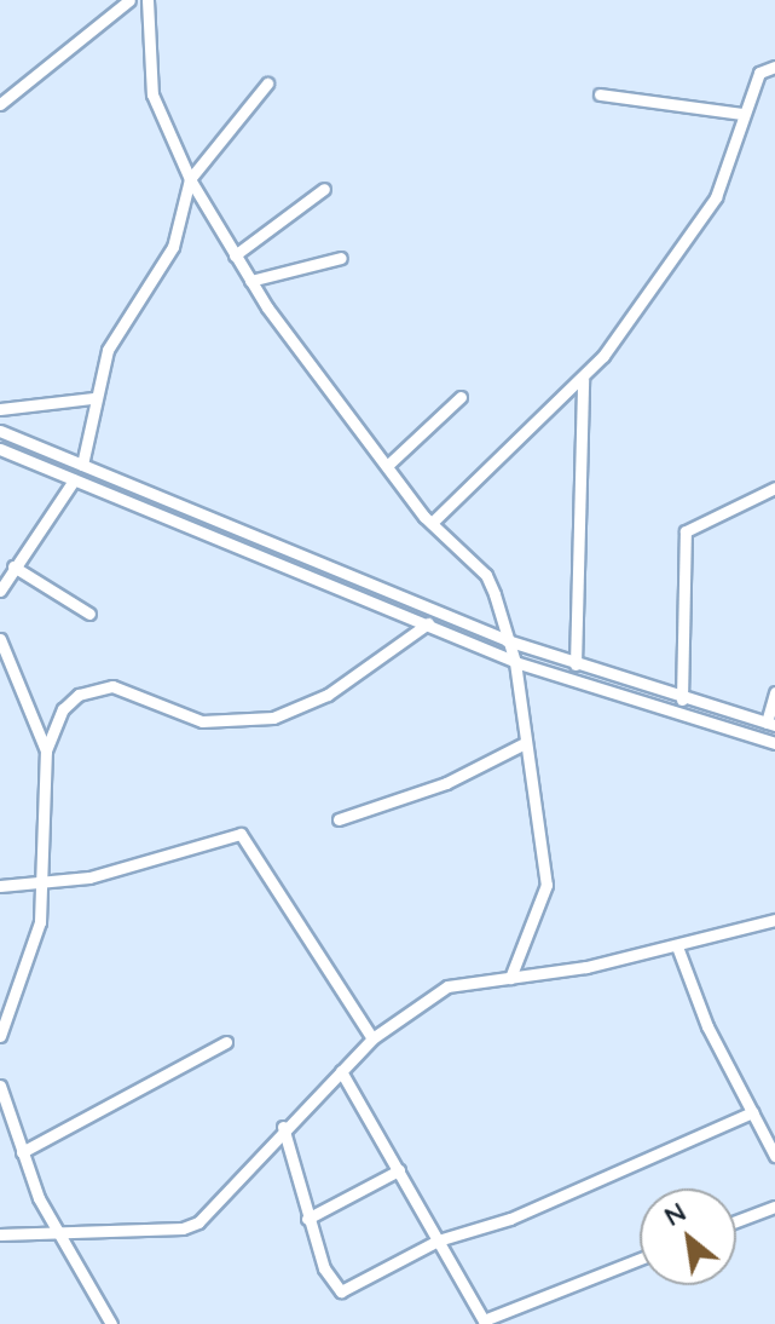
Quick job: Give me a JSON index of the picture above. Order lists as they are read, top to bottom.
{
  "north": "top left"
}
